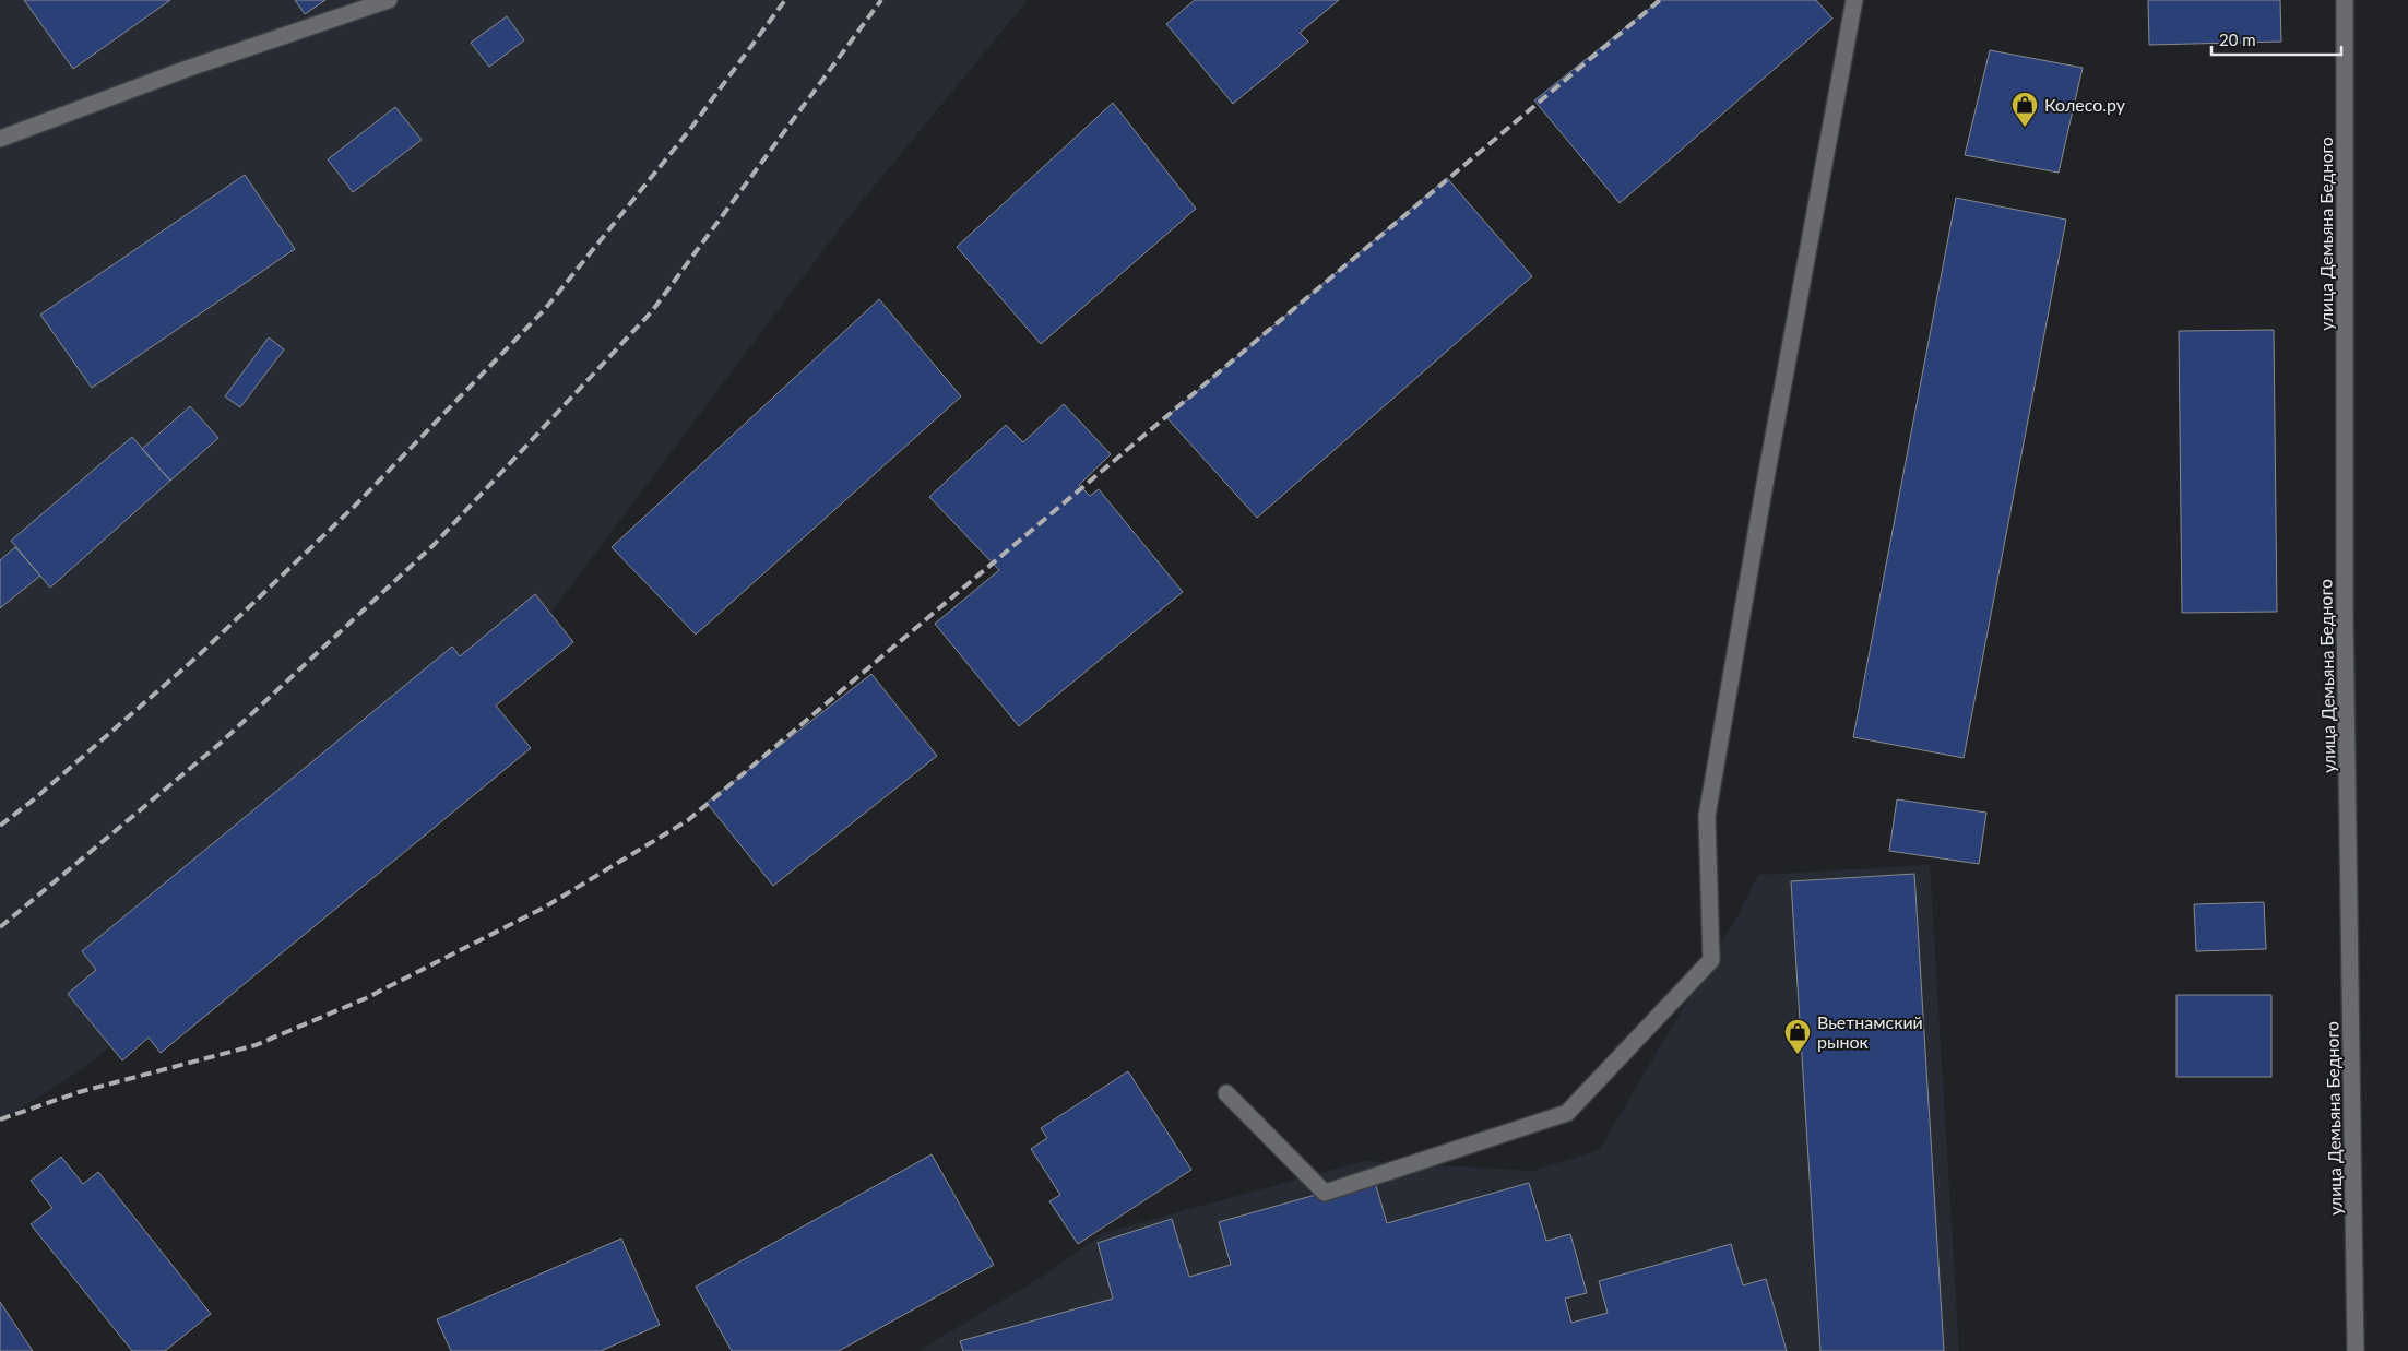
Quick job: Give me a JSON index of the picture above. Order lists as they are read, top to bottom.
{
  "streets": {
    "street": ["улица Демьяна Бедного"]
  },
  "places": {
    "shop": ["Колесо.ру", "Вьетнамский рынок"]
  },
  "scale_bar": "20 m"
}
